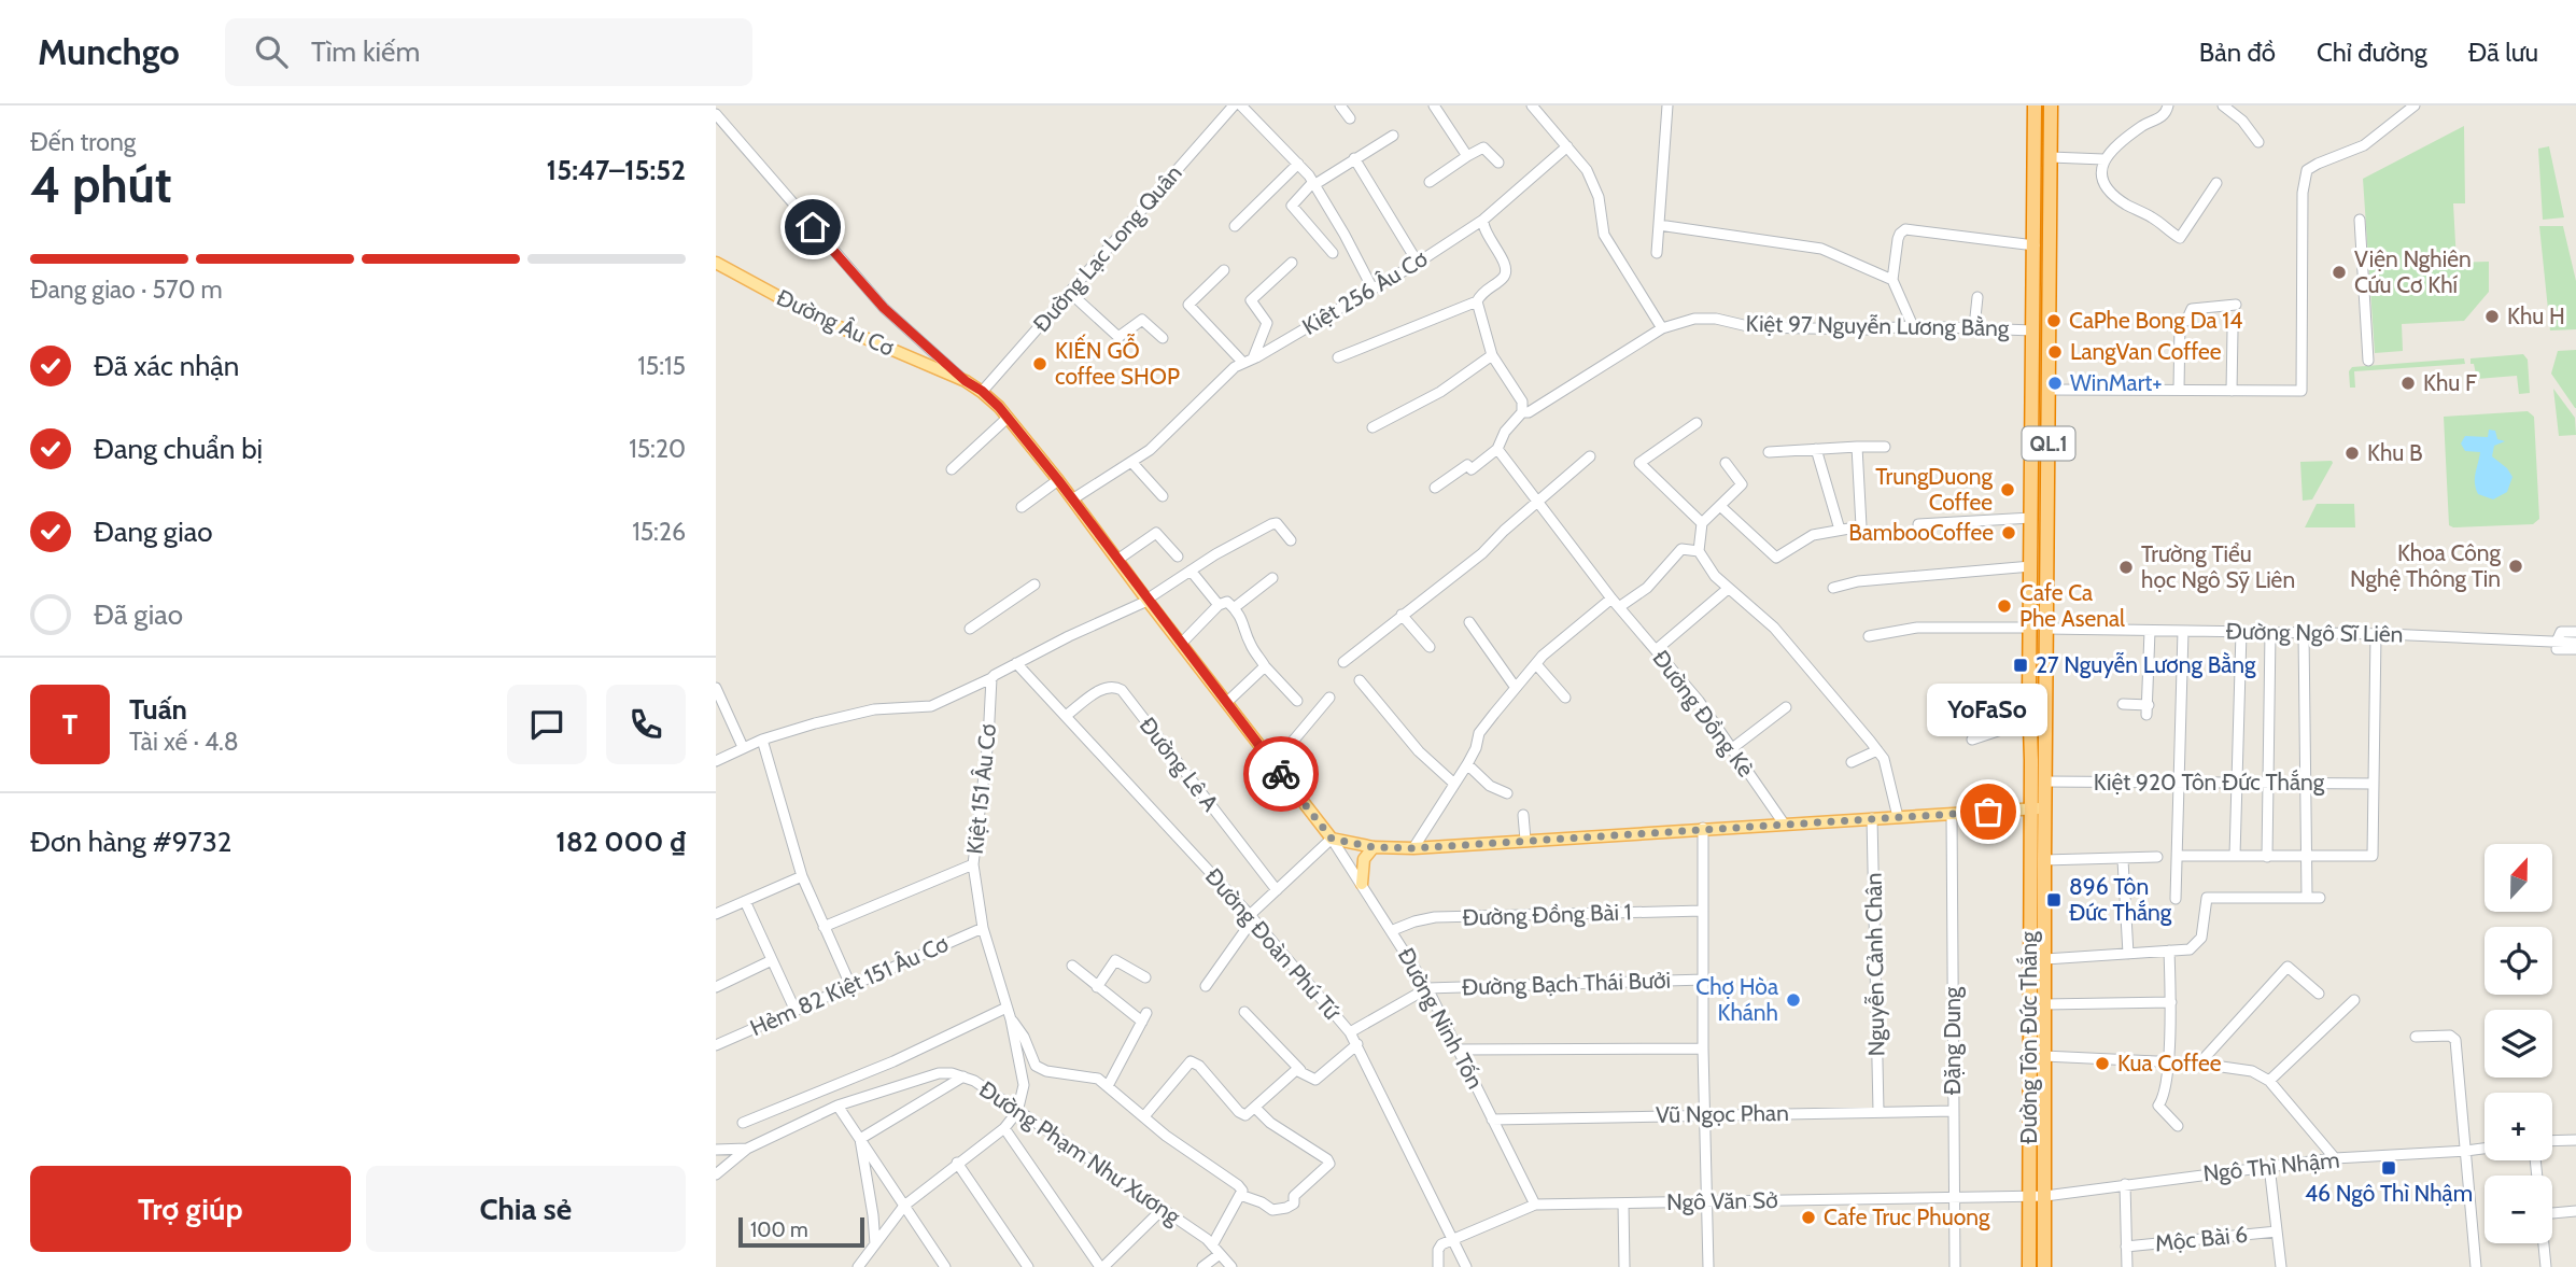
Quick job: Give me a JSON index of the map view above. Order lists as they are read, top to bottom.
{
  "streets": {
    "highway": ["QL.1", "Đường Tôn Đức Thắng"],
    "main road": ["Đường Âu Cơ"],
    "street": [
      "Đường Lạc Long Quân",
      "Kiệt 256 Âu Cơ",
      "Kiệt 97 Nguyễn Lương Bằng",
      "Đường Ngô Sĩ Liên",
      "Đường Đồng Kè",
      "Đường Lê A",
      "Kiệt 920 Tôn Đức Thắng",
      "Kiệt 151 Âu Cơ",
      "Đường Đồng Bài 1",
      "Đường Đoàn Phú Tứ",
      "Nguyễn Cảnh Chân",
      "Đường Bạch Thái Bưởi",
      "Hẻm 82 Kiệt 151 Âu Cơ",
      "Đường Ninh Tốn",
      "Đặng Dung",
      "Vũ Ngọc Phan",
      "Đường Phạm Như Xương",
      "Ngô Thì Nhậm",
      "Ngô Văn Sở",
      "Mộc Bài 6"
    ]
  },
  "crossings": [
    ["Đường Lạc Long Quân", "Đường Âu Cơ"],
    ["Kiệt 256 Âu Cơ", "Đường Âu Cơ"],
    ["Đường Âu Cơ", "Đường Ninh Tốn"],
    ["Kiệt 97 Nguyễn Lương Bằng", "QL.1"],
    ["QL.1", "Đường Ngô Sĩ Liên"],
    ["QL.1", "Kiệt 920 Tôn Đức Thắng"],
    ["QL.1", "Đường Tôn Đức Thắng"],
    ["Đường Lê A", "Đường Đoàn Phú Tứ"],
    ["Kiệt 151 Âu Cơ", "Hẻm 82 Kiệt 151 Âu Cơ"],
    ["Kiệt 151 Âu Cơ", "Đường Phạm Như Xương"],
    ["Đường Đồng Bài 1", "Đường Ninh Tốn"],
    ["Đường Đoàn Phú Tứ", "Đường Bạch Thái Bưởi"],
    ["Nguyễn Cảnh Chân", "Vũ Ngọc Phan"],
    ["Đường Bạch Thái Bưởi", "Đường Ninh Tốn"],
    ["Đường Ninh Tốn", "Vũ Ngọc Phan"],
    ["Đường Ninh Tốn", "Ngô Văn Sở"],
    ["Đường Tôn Đức Thắng", "Ngô Thì Nhậm"],
    ["Đường Tôn Đức Thắng", "Ngô Văn Sở"],
    ["Đặng Dung", "Vũ Ngọc Phan"],
    ["Đặng Dung", "Ngô Văn Sở"],
    ["Ngô Thì Nhậm", "Ngô Văn Sở"]
  ],
  "places": {
    "other": [
      "Viện Nghiên Cứu Cơ Khí",
      "Khu H",
      "CaPhe Bong Da 14",
      "LangVan Coffee",
      "KIẾN GỖ coffee SHOP",
      "WinMart+",
      "Khu F",
      "Khu B",
      "TrungDuong Coffee",
      "BambooCoffee",
      "Khoa Công Nghệ Thông Tin",
      "Trường Tiểu học Ngô Sỹ Liên",
      "Cafe Ca Phe Asenal",
      "YoFaSo",
      "Chợ Hòa Khánh",
      "Kua Coffee",
      "Cafe Truc Phuong"
    ],
    "transit": ["27 Nguyễn Lương Bằng", "896 Tôn Đức Thắng", "46 Ngô Thì Nhậm"]
  },
  "scale_bar": "100 m",
  "north": "top",
  "page": {
    "header": "Munchgo",
    "search": "Tìm kiếm",
    "nav": ["Bản đồ", "Chỉ đường", "Đã lưu"],
    "heading": ["4 phút", "Đến trong", "15:47–15:52"],
    "panel": [
      "Tuấn",
      "Tài xế · 4.8",
      "Đơn hàng #9732",
      "182 000 ₫"
    ],
    "bar": "Đang giao · 570 m",
    "list": [
      ["Đã xác nhận", "15:15"],
      ["Đang chuẩn bị", "15:20"],
      ["Đang giao", "15:26"],
      "Đã giao"
    ],
    "bubble": "YoFaSo",
    "round": "T",
    "map_buttons": ["+", "−"],
    "buttons": ["Trợ giúp", "Chia sẻ"],
    "scale": "100 m"
  }
}
